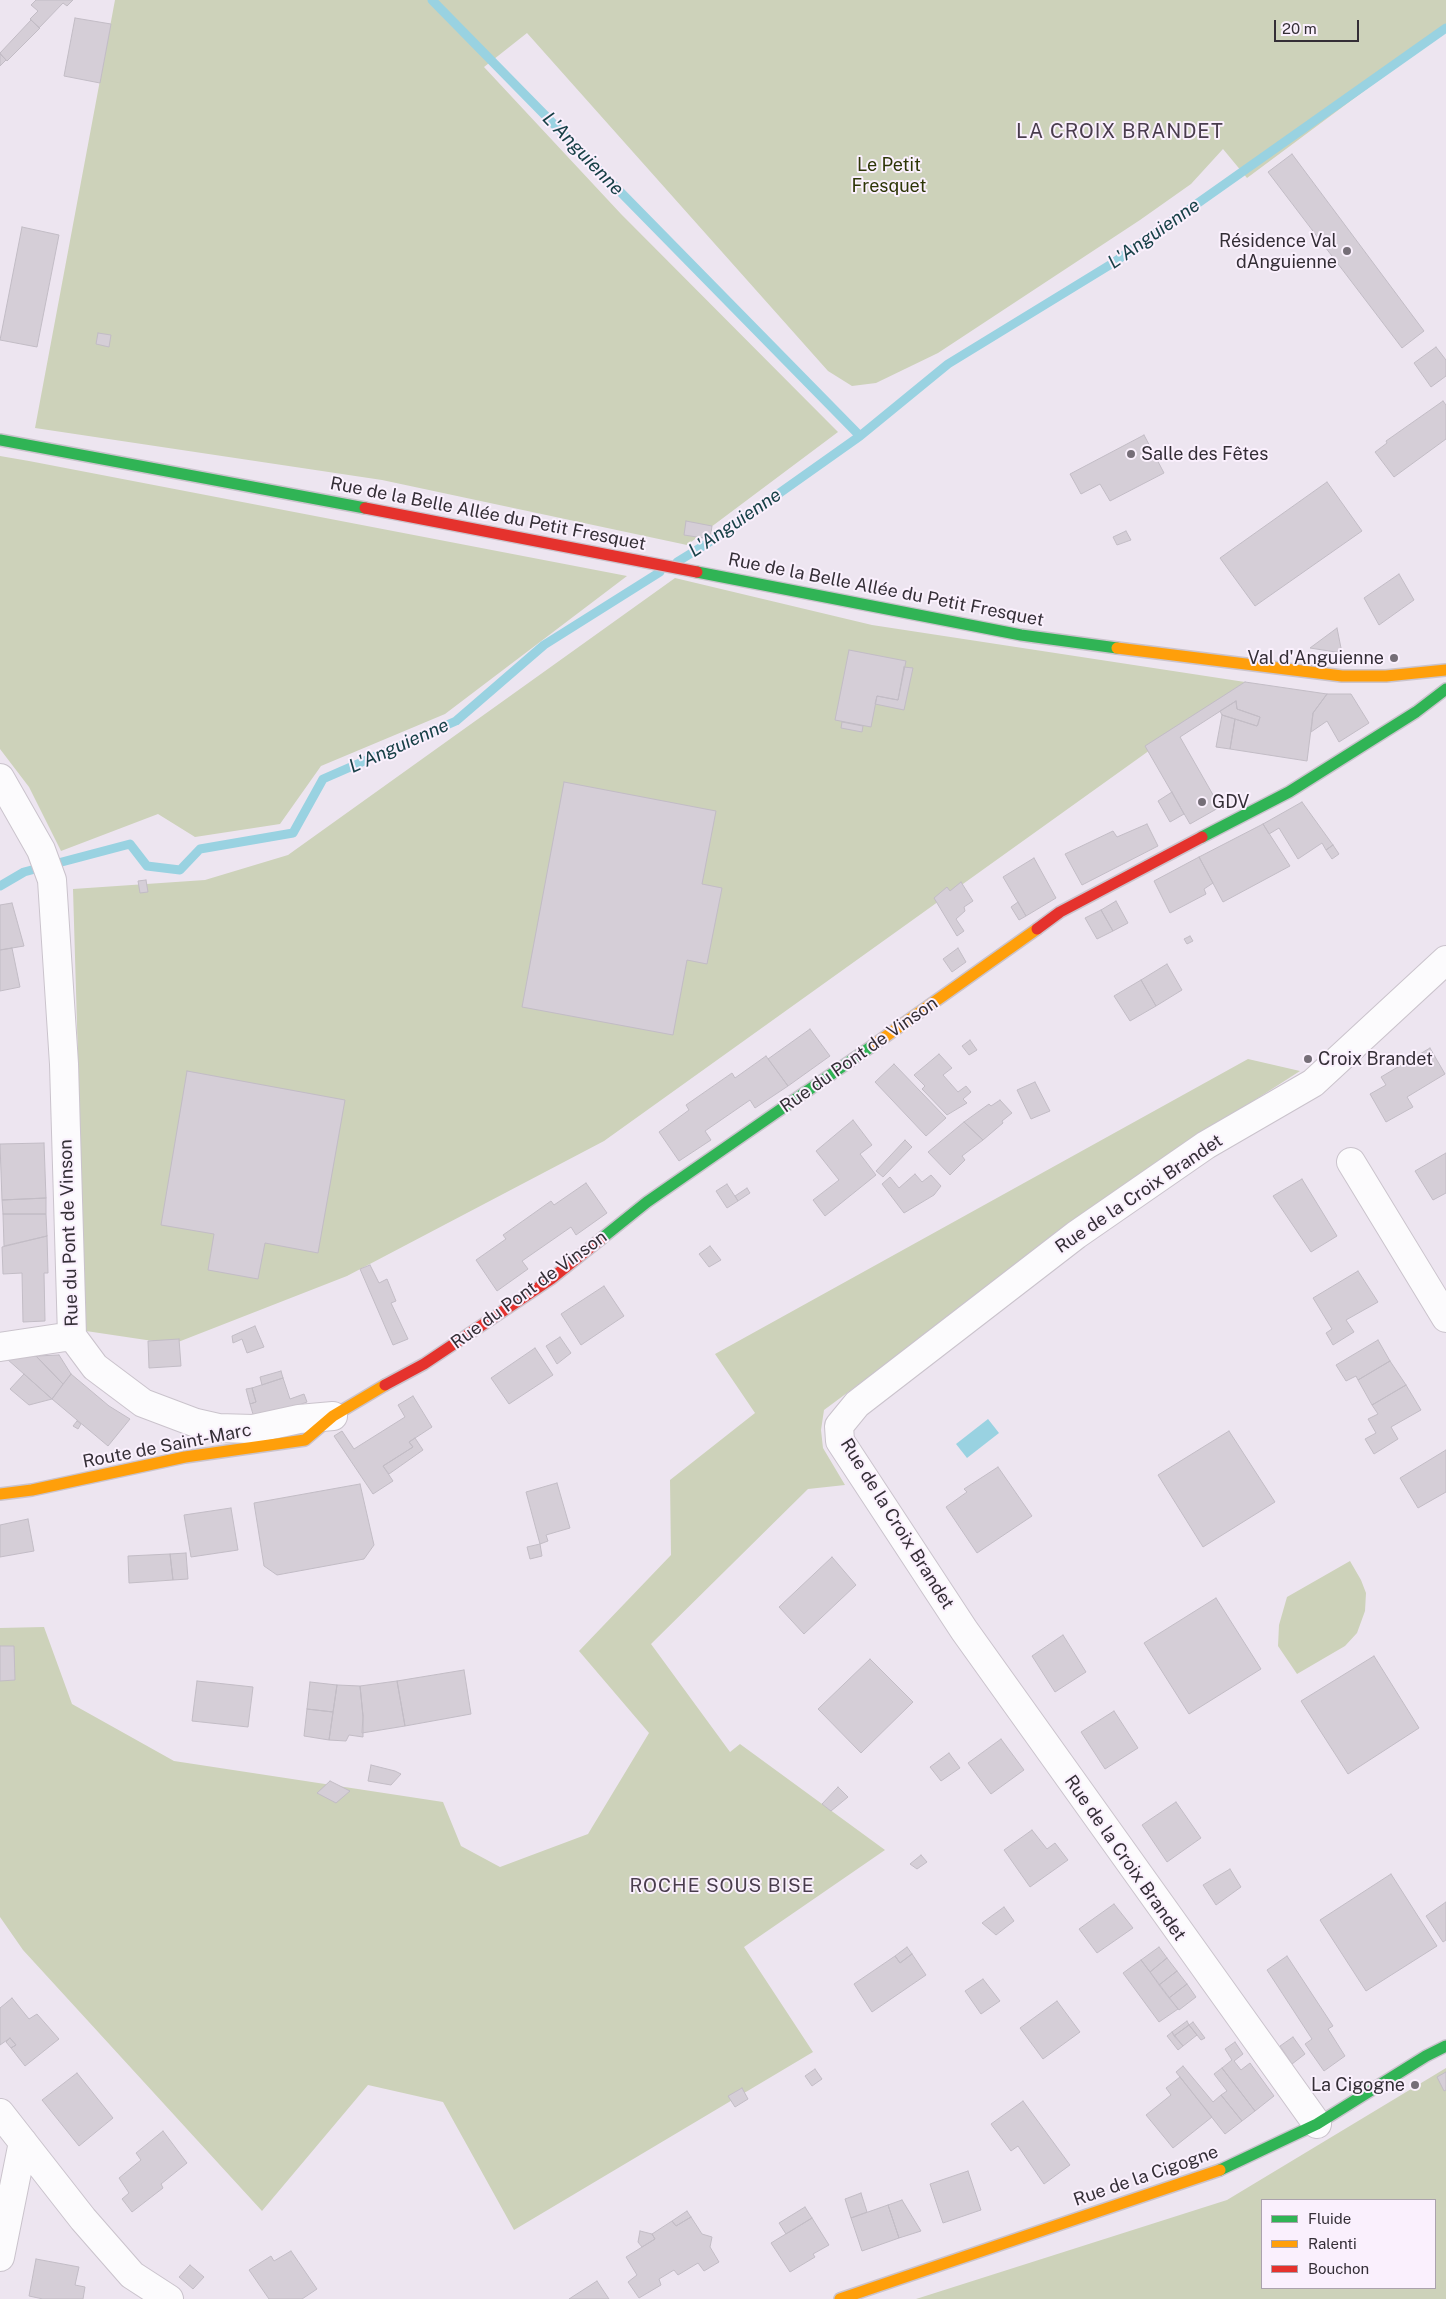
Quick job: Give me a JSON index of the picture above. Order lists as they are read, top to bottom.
{
  "streets": {
    "street": [
      "Rue de la Belle Allée du Petit Fresquet",
      "Rue du Pont de Vinson",
      "Rue de la Croix Brandet",
      "Route de Saint-Marc",
      "Rue de la Cigogne"
    ]
  },
  "crossings": [
    ["Rue du Pont de Vinson", "Route de Saint-Marc"],
    ["Rue de la Croix Brandet", "Rue de la Cigogne"]
  ],
  "districts": ["LA CROIX BRANDET", "ROCHE SOUS BISE"],
  "water": ["L'Anguienne"],
  "parks": ["Le Petit Fresquet"],
  "places": [
    "Résidence Val dAnguienne",
    "Salle des Fêtes",
    "Val d'Anguienne",
    "GDV",
    "Croix Brandet",
    "La Cigogne"
  ],
  "legend": ["Fluide", "Ralenti", "Bouchon"],
  "scale_bar": "20 m"
}
